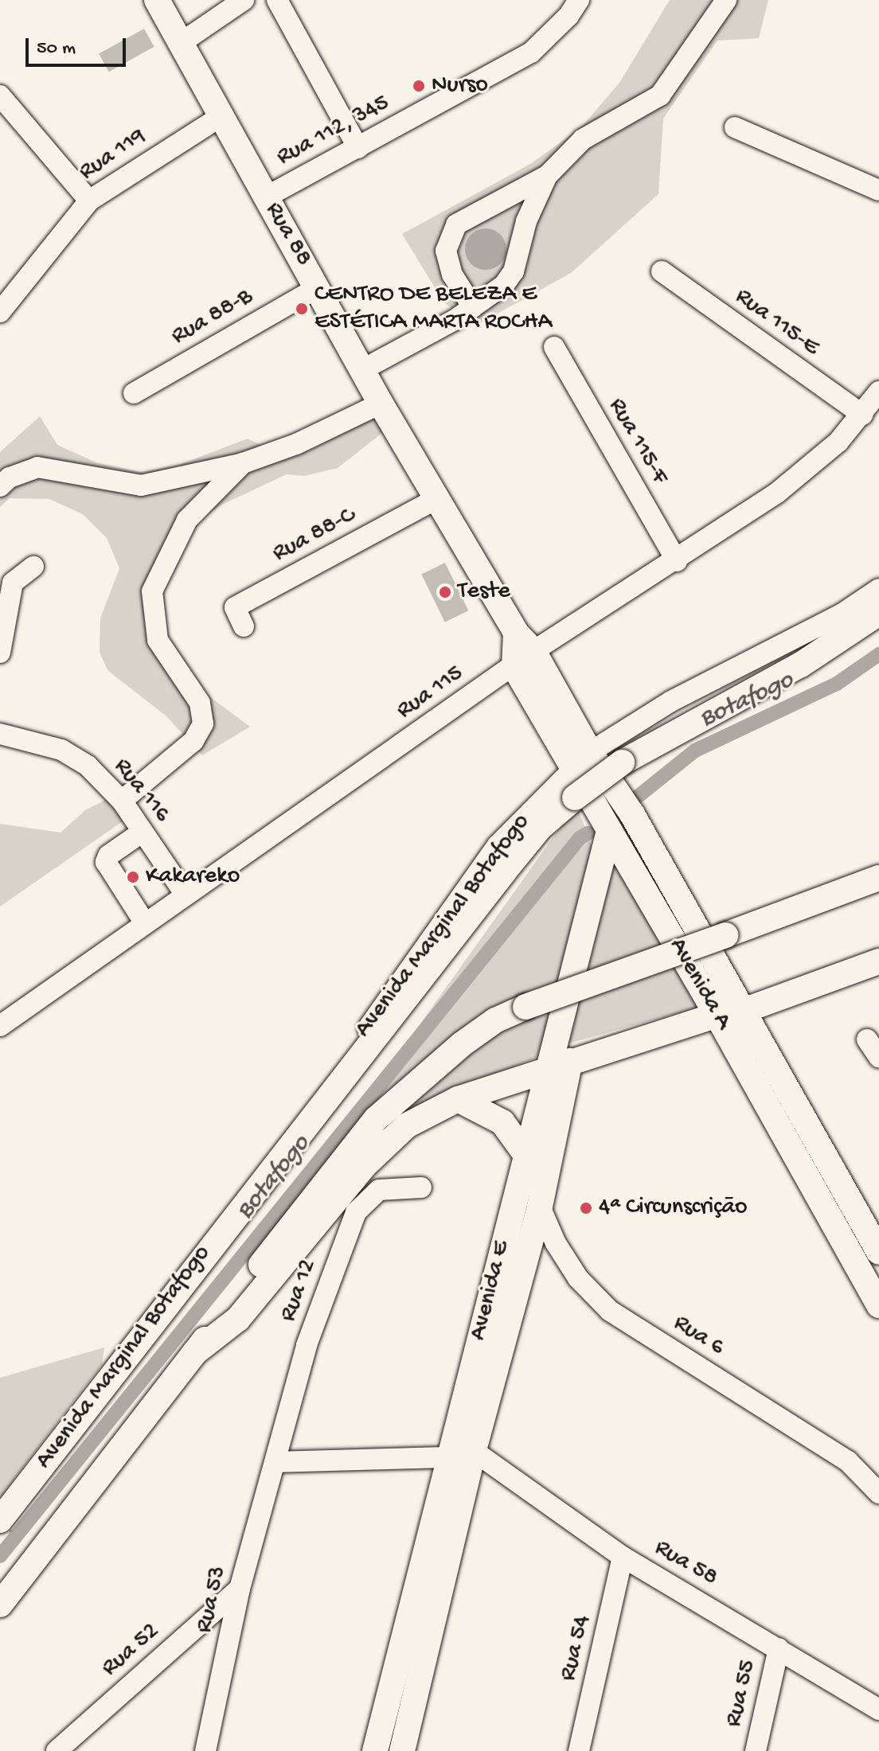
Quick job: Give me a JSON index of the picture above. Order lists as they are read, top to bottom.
{
  "streets": {
    "main road": [
      "Rua 88",
      "Avenida Marginal Botafogo",
      "Avenida A",
      "Avenida E"
    ],
    "street": [
      "Rua 112, 345",
      "Rua 119",
      "Rua 88-B",
      "Rua 115-E",
      "Rua 115-F",
      "Rua 88-C",
      "Rua 115",
      "Rua 116",
      "Rua 12",
      "Rua 6",
      "Rua 58",
      "Rua 53",
      "Rua 54",
      "Rua 52",
      "Rua 55"
    ]
  },
  "crossings": [
    ["Rua 112, 345", "Rua 88"],
    ["Rua 119", "Rua 88"],
    ["Rua 88", "Rua 88-B"],
    ["Rua 88", "Rua 88-C"],
    ["Rua 88", "Rua 115"],
    ["Rua 88", "Avenida A"],
    ["Rua 115-E", "Rua 115"],
    ["Rua 115-F", "Rua 115"],
    ["Rua 115", "Rua 116"],
    ["Rua 115", "Avenida A"],
    ["Avenida Marginal Botafogo", "Avenida A"],
    ["Avenida A", "Avenida E"],
    ["Rua 12", "Rua 53"],
    ["Avenida E", "Rua 6"],
    ["Avenida E", "Rua 58"],
    ["Rua 58", "Rua 54"],
    ["Rua 58", "Rua 55"],
    ["Rua 53", "Rua 52"]
  ],
  "water": ["Botafogo"],
  "places": [
    "Nurso",
    "CENTRO DE BELEZA E ESTÉTICA MARTA ROCHA",
    "Teste",
    "Kakareko",
    "4ª Circunscrição"
  ],
  "scale_bar": "50 m"
}
